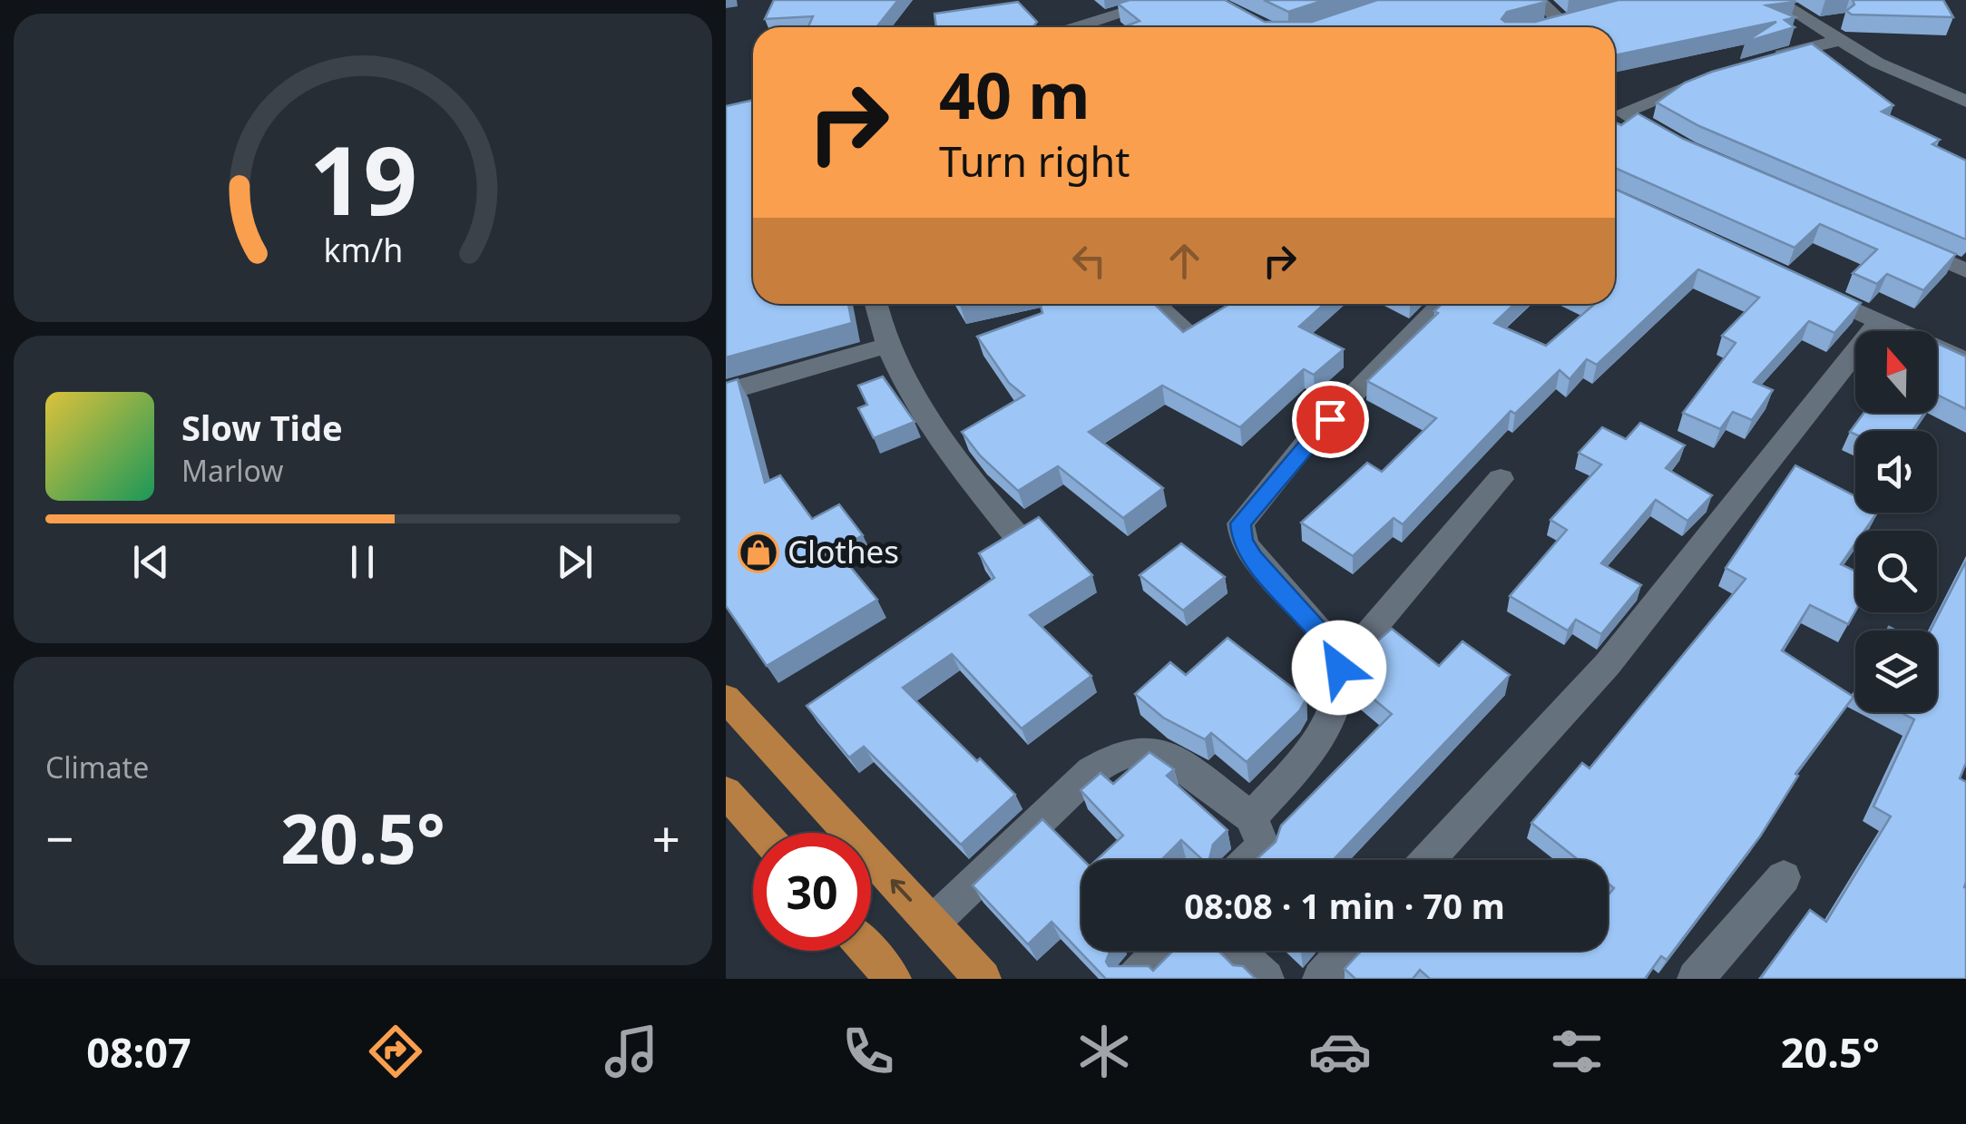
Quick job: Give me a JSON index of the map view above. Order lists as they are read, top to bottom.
{
  "places": {
    "shop": ["Clothes"]
  },
  "north": "top",
  "page": {
    "turn": ["40 m", "Turn right"],
    "song": ["Slow Tide", "Marlow"],
    "tile": "Climate",
    "heat": ["−", "20.5°", "+"],
    "limit": "30",
    "trip": "08:08 · 1 min · 70 m",
    "tabs": ["08:07", "20.5°"],
    "gauge": ["19", "km/h"]
  }
}
